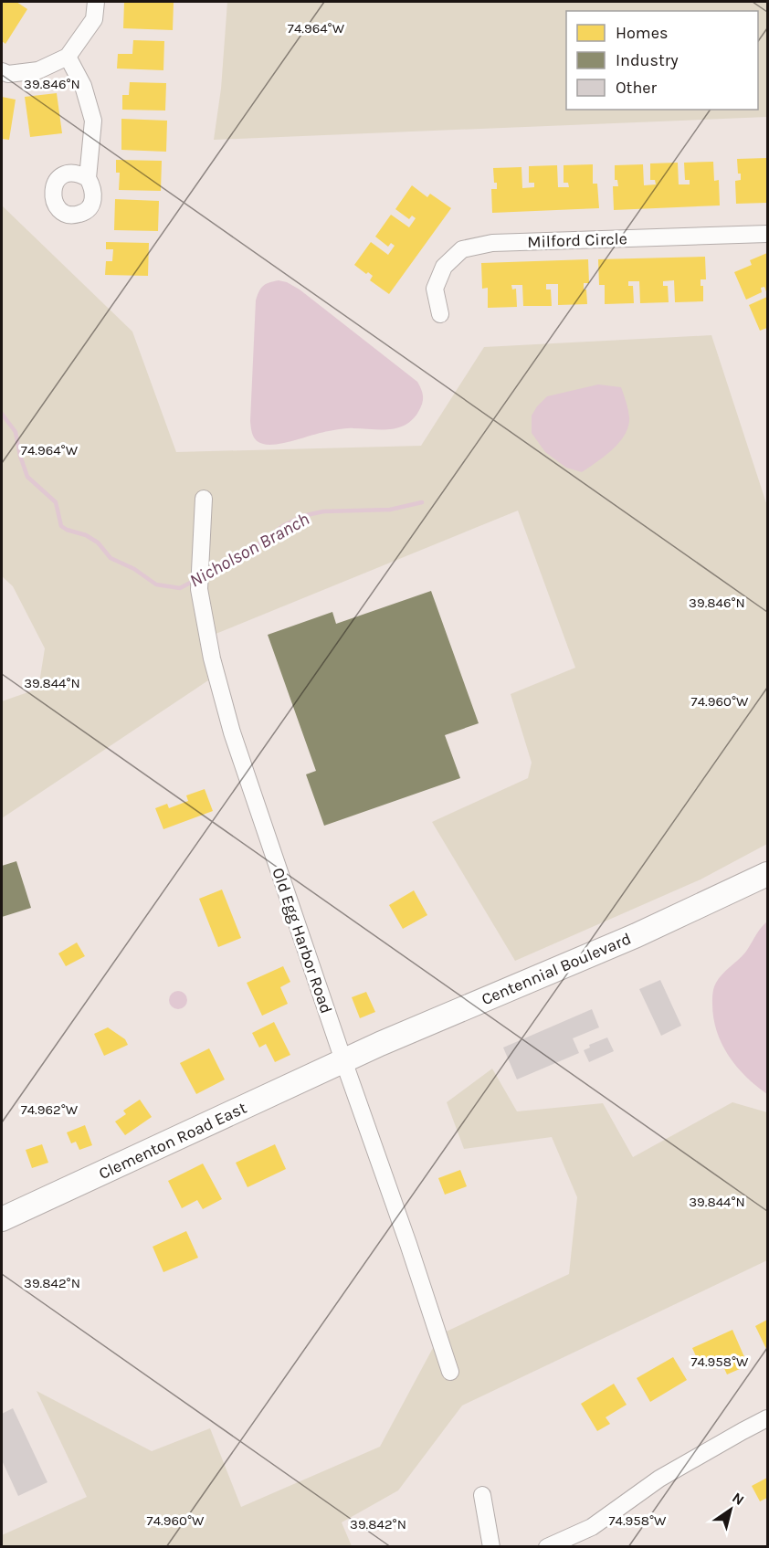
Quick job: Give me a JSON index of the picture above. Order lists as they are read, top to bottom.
{
  "streets": {
    "main road": ["Centennial Boulevard", "Clementon Road East"],
    "street": ["Milford Circle", "Old Egg Harbor Road"]
  },
  "crossings": [
    ["Old Egg Harbor Road", "Centennial Boulevard"],
    ["Old Egg Harbor Road", "Clementon Road East"],
    ["Centennial Boulevard", "Clementon Road East"]
  ],
  "water": ["Nicholson Branch"],
  "legend": ["Homes", "Industry", "Other"],
  "north": "top right",
  "coordinates": [
    "74.964°W",
    "39.846°N",
    "39.844°N",
    "74.960°W",
    "74.962°W",
    "39.842°N",
    "74.958°W"
  ]
}
